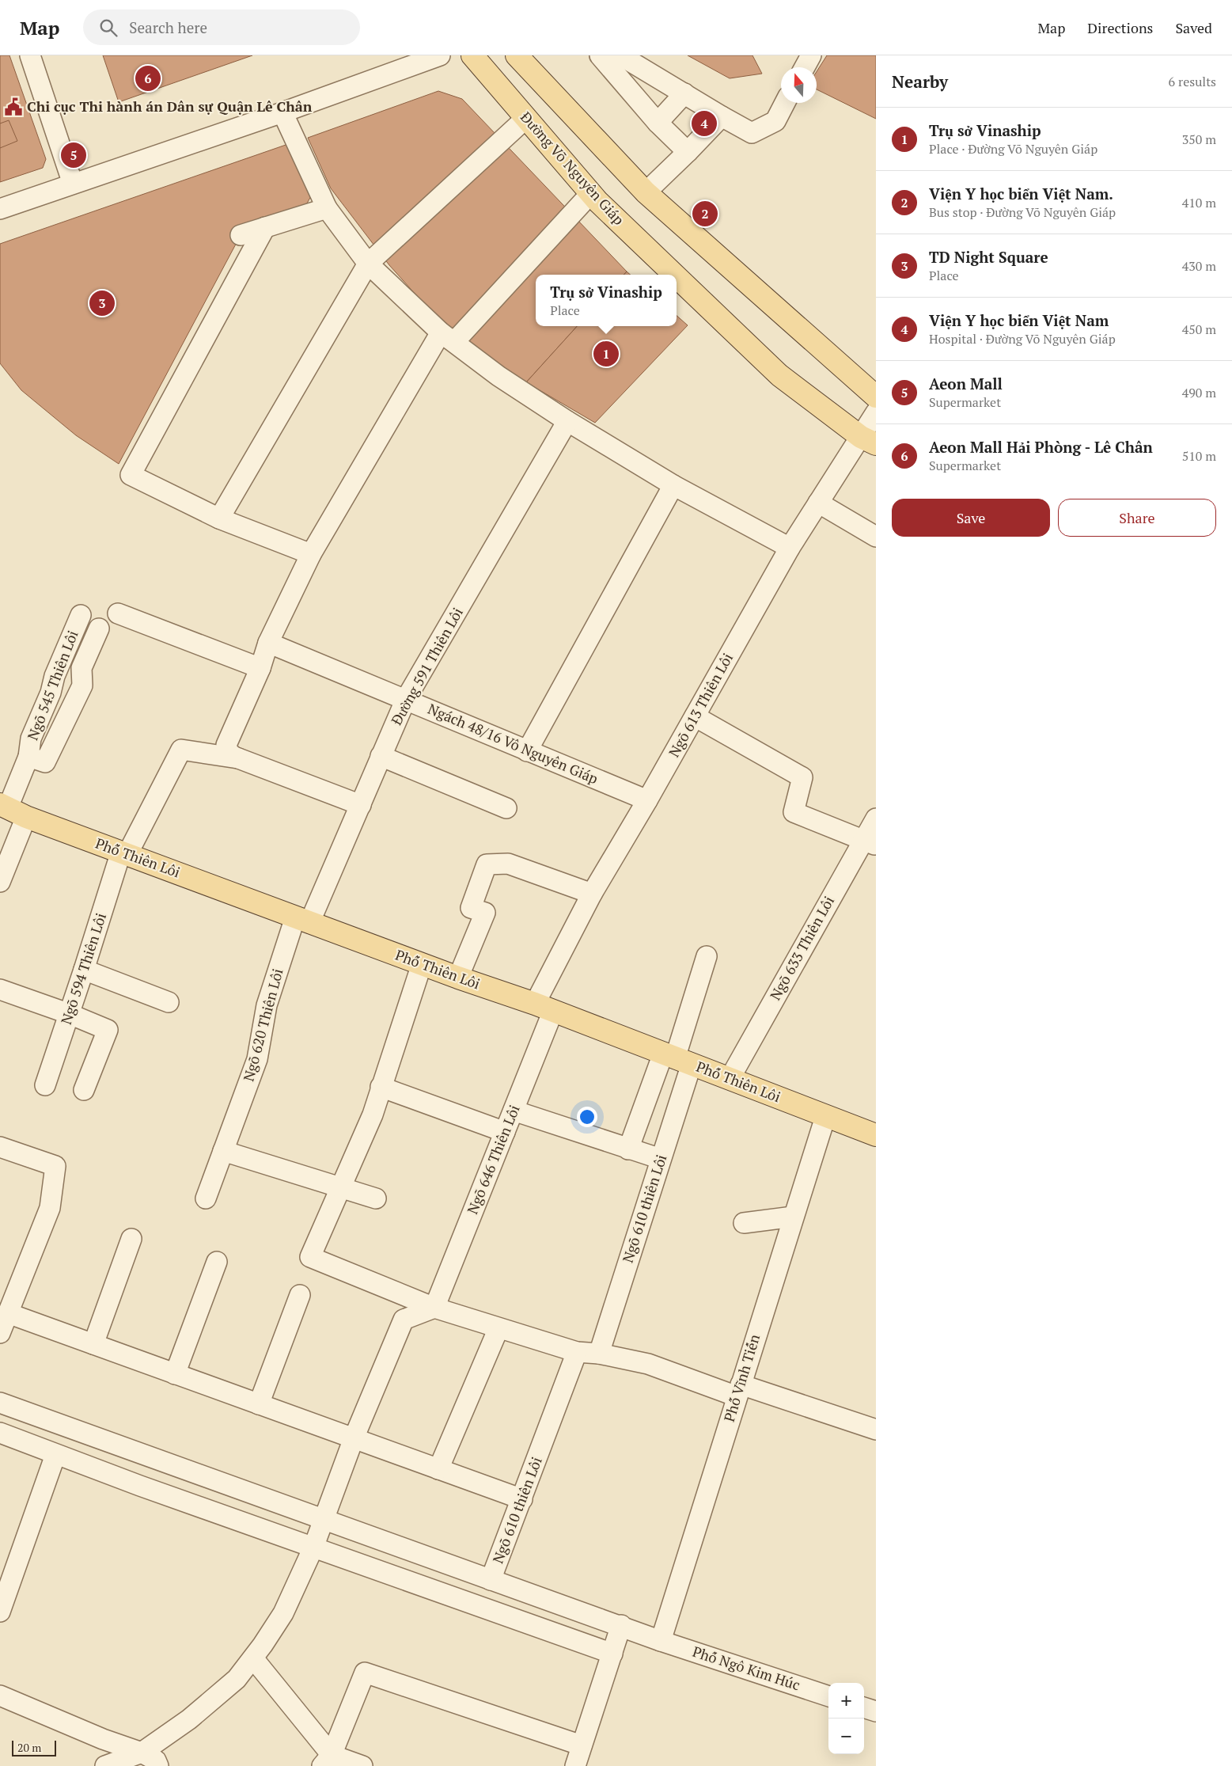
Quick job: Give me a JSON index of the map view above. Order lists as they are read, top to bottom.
{
  "streets": {
    "main road": ["Đường Võ Nguyên Giáp", "Phố Thiên Lôi"],
    "street": [
      "Đường 591 Thiên Lôi",
      "Ngõ 545 Thiên Lôi",
      "Ngõ 613 Thiên Lôi",
      "Ngách 48/16 Vô Nguyên Giáp",
      "Ngõ 633 Thiên Lôi",
      "Ngõ 594 Thiên Lôi",
      "Ngõ 620 Thiên Lôi",
      "Ngõ 646 Thiên Lôi",
      "Ngõ 610 thiên Lôi",
      "Phố Vĩnh Tiến",
      "Phố Ngô Kim Húc"
    ]
  },
  "crossings": [
    ["Đường Võ Nguyên Giáp", "Ngõ 613 Thiên Lôi"],
    ["Đường 591 Thiên Lôi", "Ngách 48/16 Vô Nguyên Giáp"],
    ["Đường 591 Thiên Lôi", "Phố Thiên Lôi"],
    ["Đường 591 Thiên Lôi", "Ngõ 620 Thiên Lôi"],
    ["Ngõ 545 Thiên Lôi", "Phố Thiên Lôi"],
    ["Ngõ 613 Thiên Lôi", "Ngách 48/16 Vô Nguyên Giáp"],
    ["Ngõ 613 Thiên Lôi", "Phố Thiên Lôi"],
    ["Ngõ 613 Thiên Lôi", "Ngõ 646 Thiên Lôi"],
    ["Phố Thiên Lôi", "Ngõ 633 Thiên Lôi"],
    ["Phố Thiên Lôi", "Ngõ 594 Thiên Lôi"],
    ["Phố Thiên Lôi", "Ngõ 620 Thiên Lôi"],
    ["Phố Thiên Lôi", "Ngõ 646 Thiên Lôi"],
    ["Phố Thiên Lôi", "Ngõ 610 thiên Lôi"],
    ["Phố Thiên Lôi", "Phố Vĩnh Tiến"],
    ["Ngõ 610 thiên Lôi", "Phố Ngô Kim Húc"],
    ["Phố Vĩnh Tiến", "Phố Ngô Kim Húc"]
  ],
  "places": {
    "public building": ["Chi cục Thi hành án Dân sự Quận Lê Chân"]
  },
  "scale_bar": "20 m",
  "north": "top",
  "page": {
    "header": "Map",
    "search": "Search here",
    "nav": ["Map", "Directions", "Saved"],
    "heading": ["Nearby", "6 results"],
    "pins": [
      "6",
      "4",
      "5",
      "2",
      "3",
      "1"
    ],
    "list": [
      {
        "mark": "1",
        "name": "Trụ sở Vinaship",
        "note": "Place · Đường Võ Nguyên Giáp",
        "value": "350 m"
      },
      {
        "mark": "2",
        "name": "Viện Y học biển Việt Nam.",
        "note": "Bus stop · Đường Võ Nguyên Giáp",
        "value": "410 m"
      },
      {
        "mark": "3",
        "name": "TD Night Square",
        "note": "Place",
        "value": "430 m"
      },
      {
        "mark": "4",
        "name": "Viện Y học biển Việt Nam",
        "note": "Hospital · Đường Võ Nguyên Giáp",
        "value": "450 m"
      },
      {
        "mark": "5",
        "name": "Aeon Mall",
        "note": "Supermarket",
        "value": "490 m"
      },
      {
        "mark": "6",
        "name": "Aeon Mall Hải Phòng - Lê Chân",
        "note": "Supermarket",
        "value": "510 m"
      }
    ],
    "popup": ["Trụ sở Vinaship", "Place"],
    "buttons": ["Save", "Share"],
    "map_buttons": ["+", "−"],
    "scale": "20 m"
  }
}
